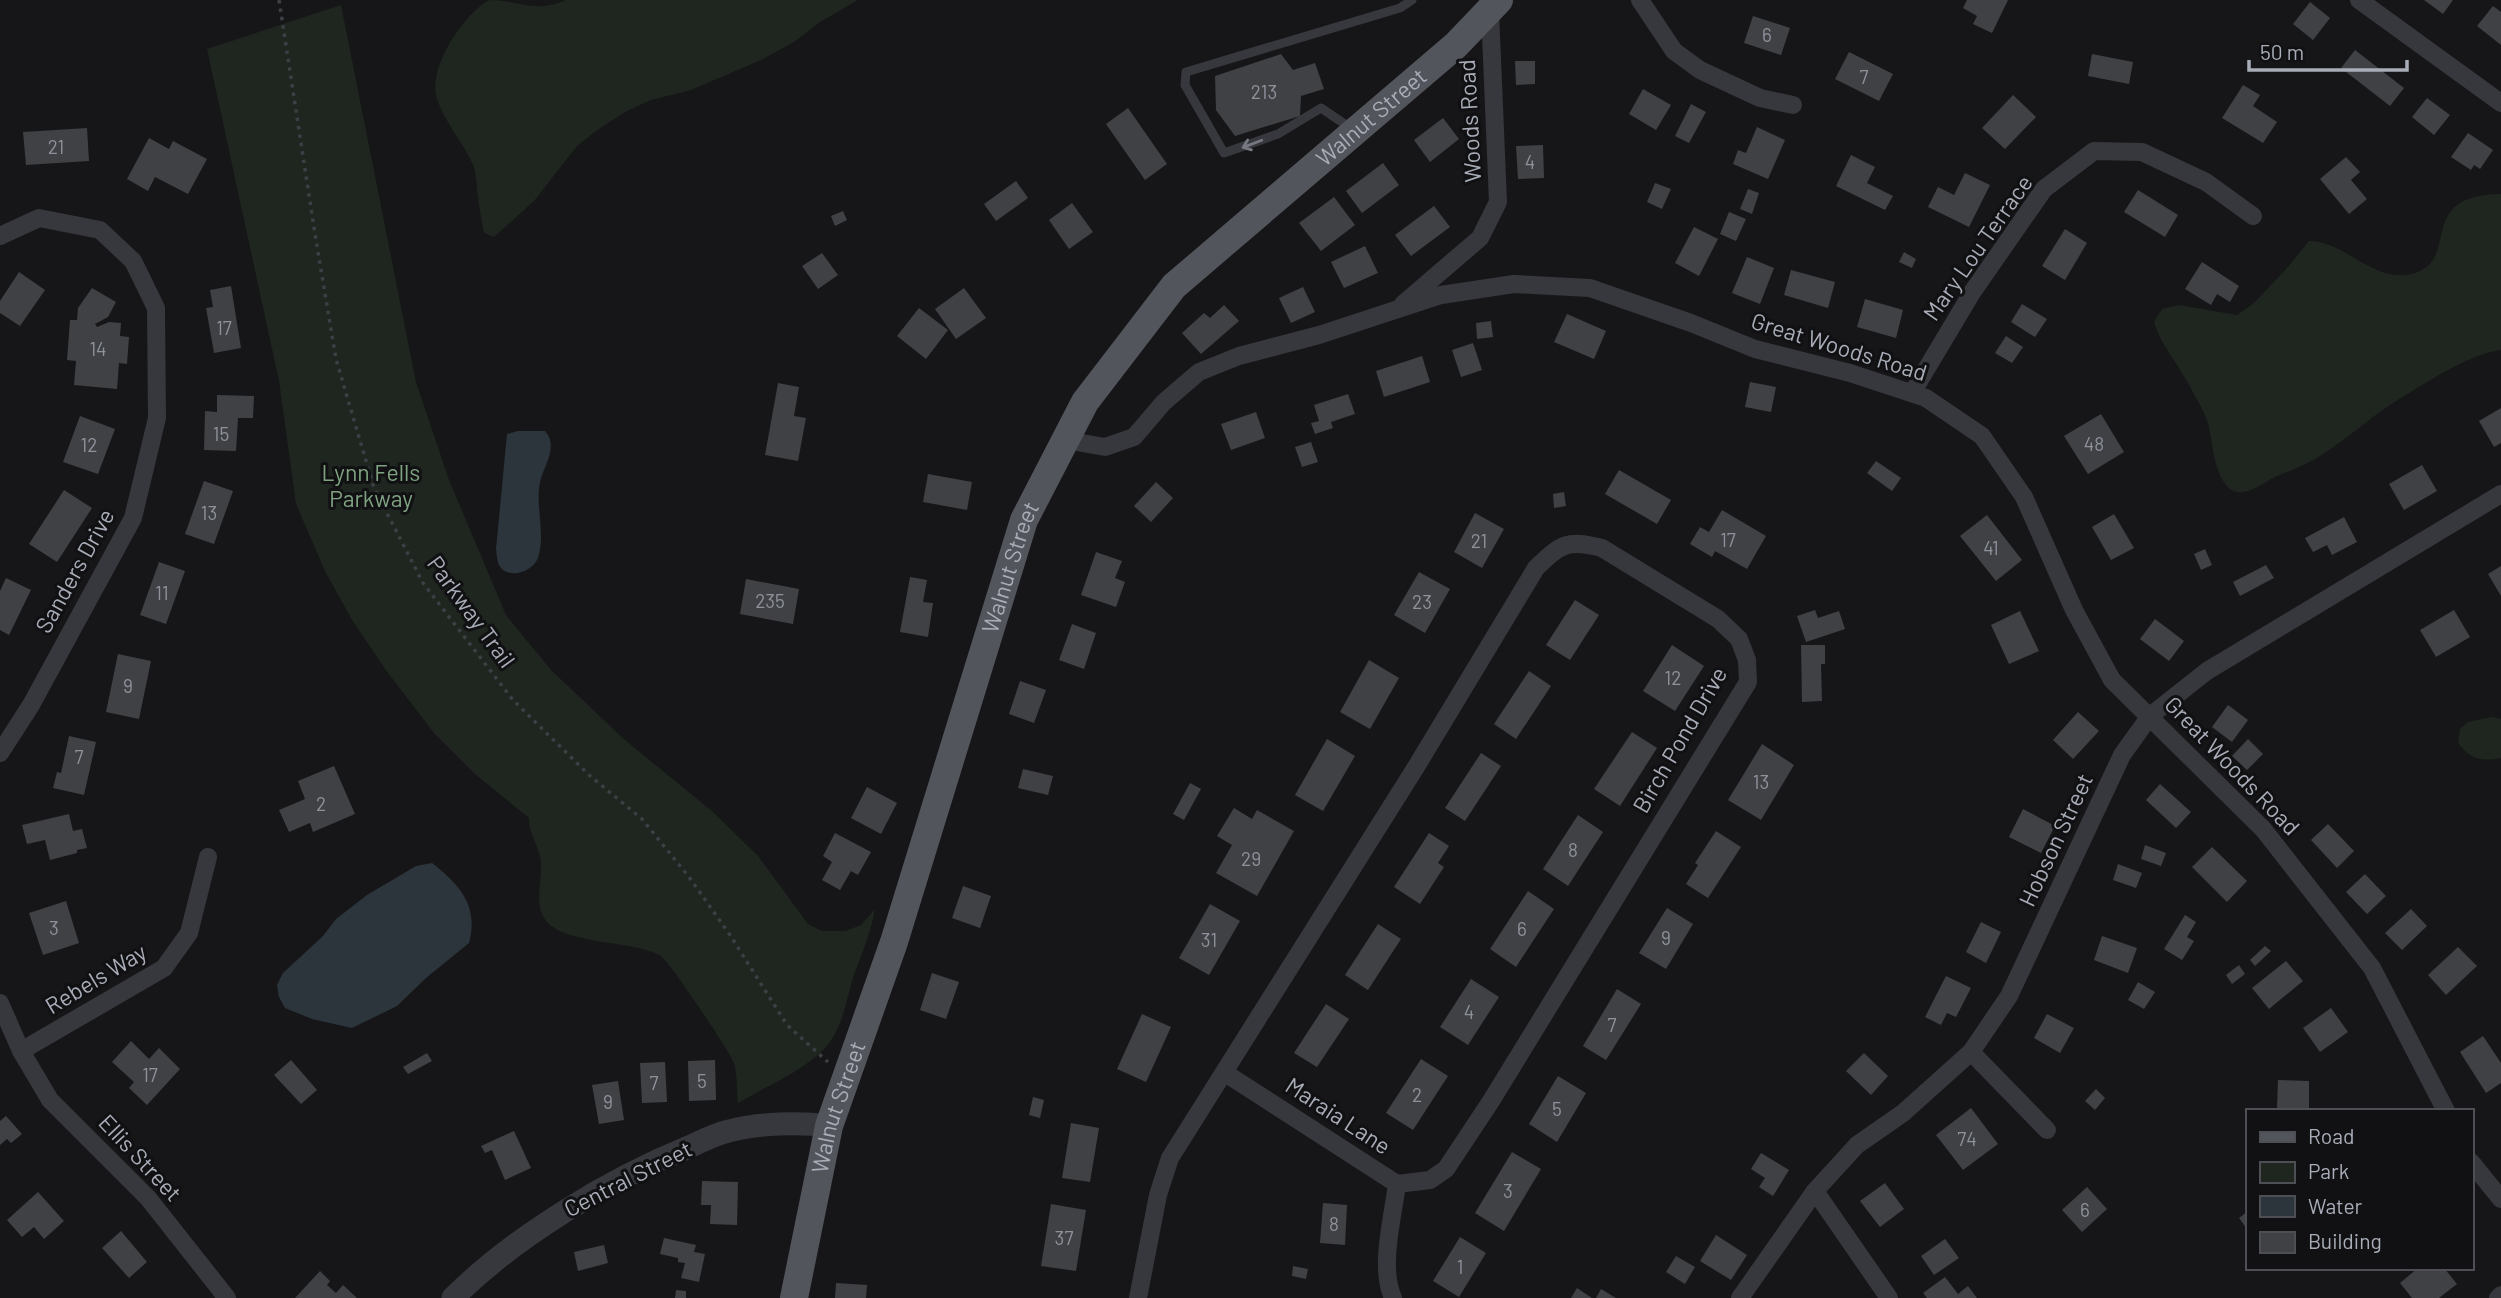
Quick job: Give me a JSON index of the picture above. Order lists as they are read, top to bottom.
{
  "streets": {
    "main road": ["Walnut Street"],
    "street": [
      "Woods Road",
      "Mary Lou Terrace",
      "Great Woods Road",
      "Sanders Drive",
      "Birch Pond Drive",
      "Hobson Street",
      "Rebels Way",
      "Maraia Lane",
      "Ellis Street",
      "Central Street"
    ],
    "path": ["Parkway Trail"]
  },
  "crossings": [
    ["Walnut Street", "Woods Road"],
    ["Walnut Street", "Great Woods Road"],
    ["Walnut Street", "Parkway Trail"],
    ["Walnut Street", "Central Street"],
    ["Woods Road", "Great Woods Road"],
    ["Mary Lou Terrace", "Great Woods Road"],
    ["Great Woods Road", "Hobson Street"],
    ["Birch Pond Drive", "Maraia Lane"],
    ["Rebels Way", "Ellis Street"]
  ],
  "parks": ["Lynn Fells Parkway"],
  "house_numbers": [
    "6",
    "7",
    "213",
    "21",
    "4",
    "17",
    "14",
    "15",
    "48",
    "12",
    "13",
    "17",
    "21",
    "41",
    "11",
    "235",
    "23",
    "12",
    "9",
    "7",
    "13",
    "2",
    "8",
    "29",
    "3",
    "6",
    "9",
    "31",
    "4",
    "7",
    "17",
    "5",
    "7",
    "2",
    "9",
    "5",
    "74",
    "3",
    "6",
    "8",
    "37",
    "1"
  ],
  "legend": [
    "Road",
    "Park",
    "Water",
    "Building"
  ],
  "scale_bar": "50 m"
}
